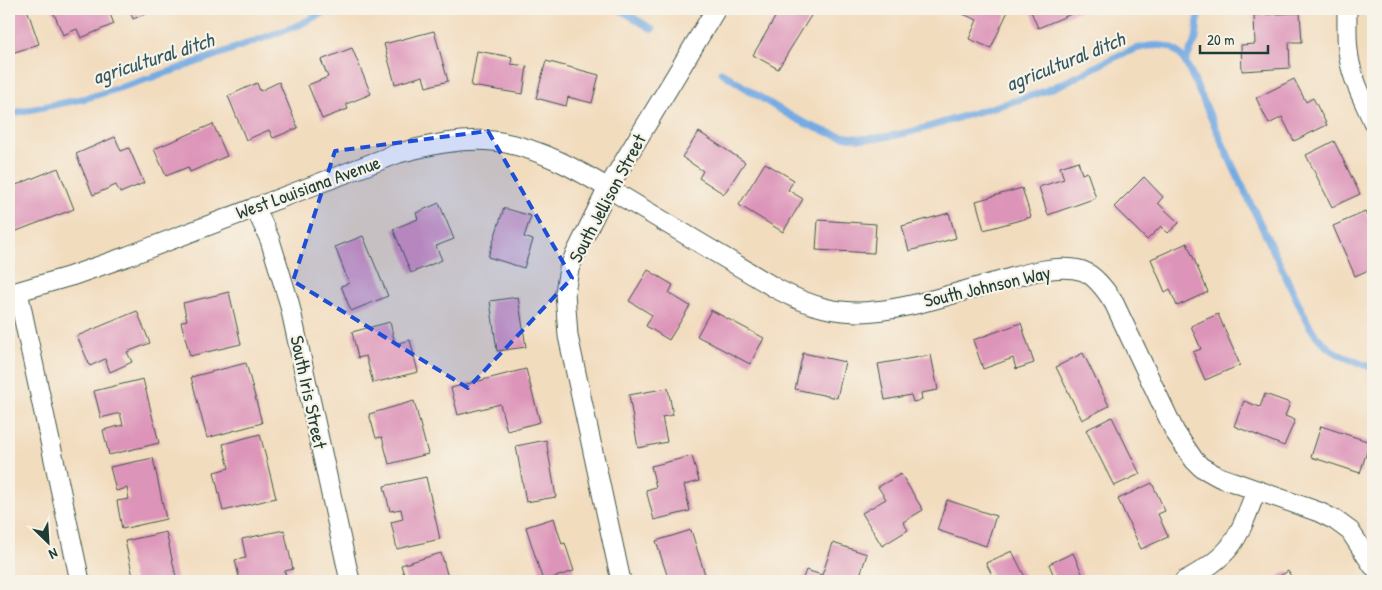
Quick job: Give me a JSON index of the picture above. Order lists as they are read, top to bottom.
{
  "streets": {
    "street": [
      "West Louisiana Avenue",
      "South Jellison Street",
      "South Johnson Way",
      "South Iris Street"
    ]
  },
  "crossings": [
    ["West Louisiana Avenue", "South Jellison Street"],
    ["West Louisiana Avenue", "South Johnson Way"],
    ["West Louisiana Avenue", "South Iris Street"],
    ["South Jellison Street", "South Johnson Way"]
  ],
  "water": ["agricultural ditch"],
  "scale_bar": "20 m",
  "north": "bottom right"
}
